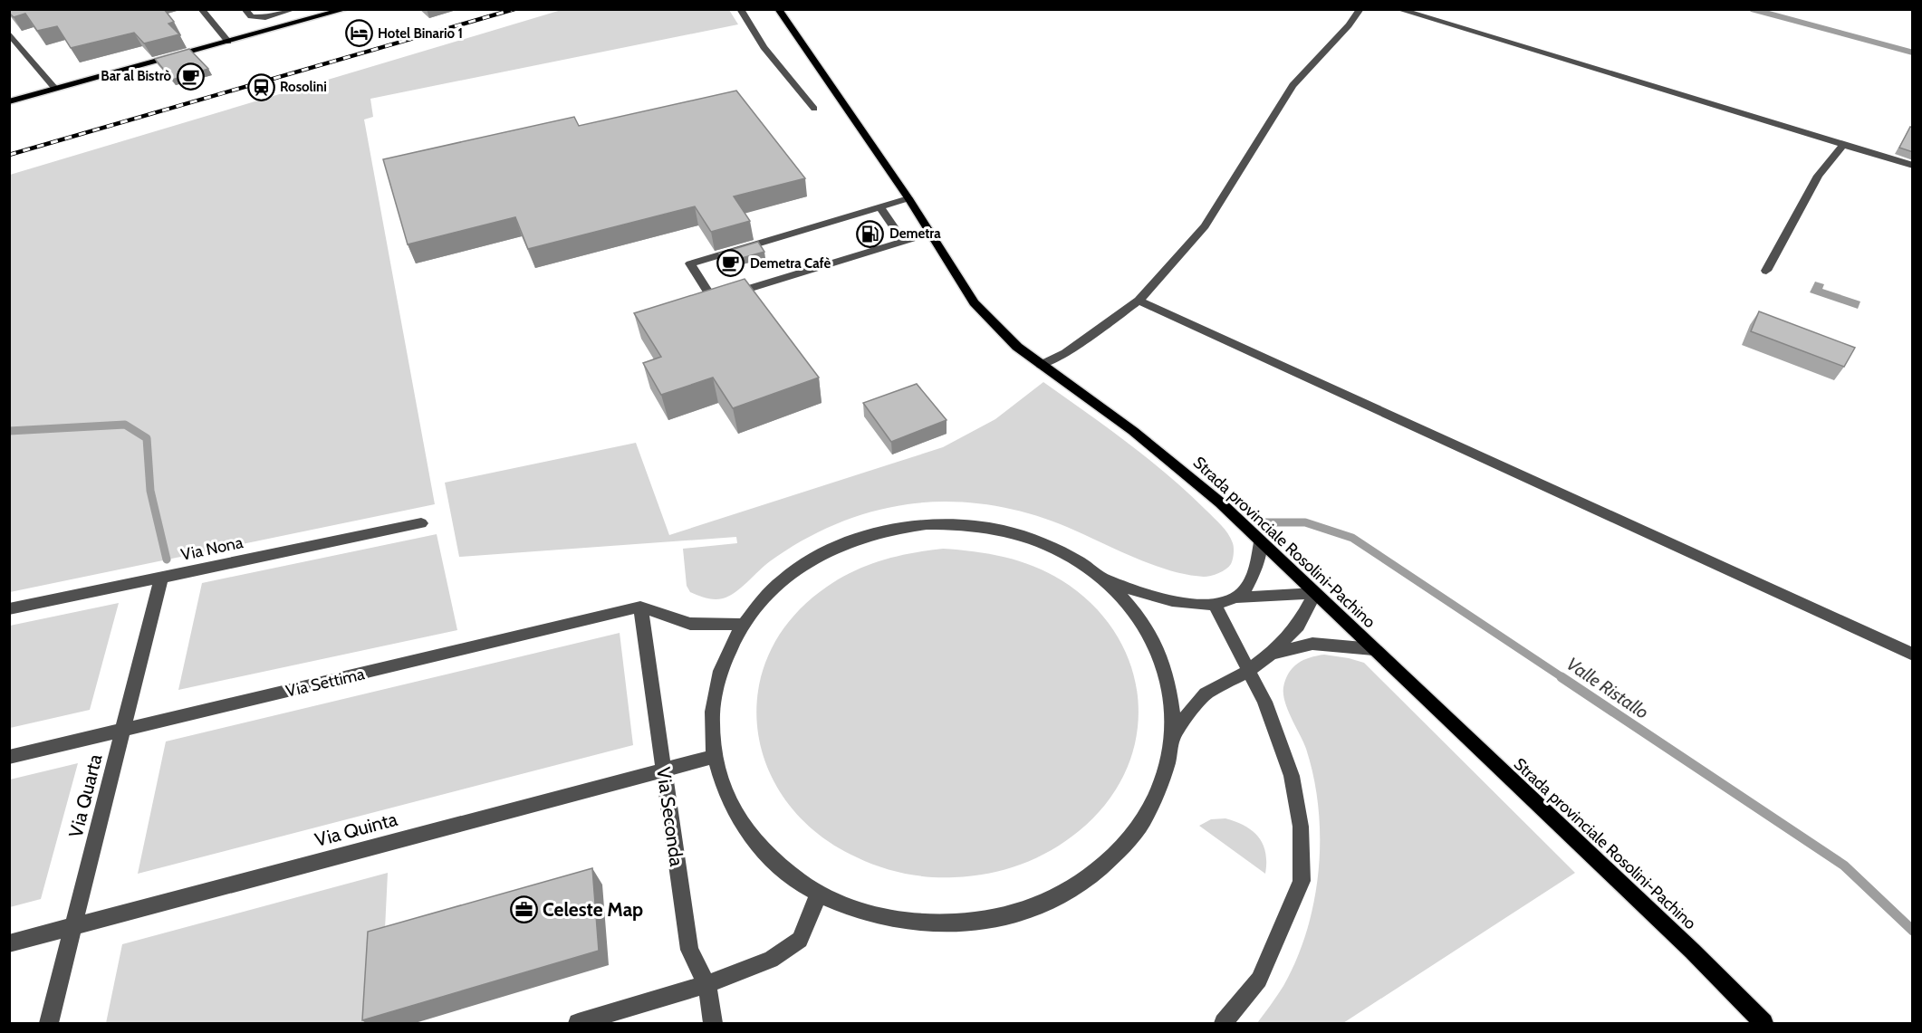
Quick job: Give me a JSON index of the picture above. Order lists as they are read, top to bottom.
{
  "streets": {
    "main road": ["Strada provinciale Rosolini-Pachino"],
    "street": [
      "Via Nona",
      "Via Settima",
      "Via Quarta",
      "Via Seconda",
      "Via Quinta"
    ]
  },
  "crossings": [
    ["Via Nona", "Via Quarta"],
    ["Via Settima", "Via Quarta"],
    ["Via Settima", "Via Seconda"],
    ["Via Quarta", "Via Quinta"],
    ["Via Seconda", "Via Quinta"]
  ],
  "water": ["Valle Ristallo"],
  "places": {
    "hotel": ["Hotel Binario 1"],
    "cafe": ["Bar al Bistrò", "Demetra Cafè"],
    "station": ["Rosolini"],
    "fuel station": ["Demetra"],
    "office": ["Celeste Map"]
  }
}
